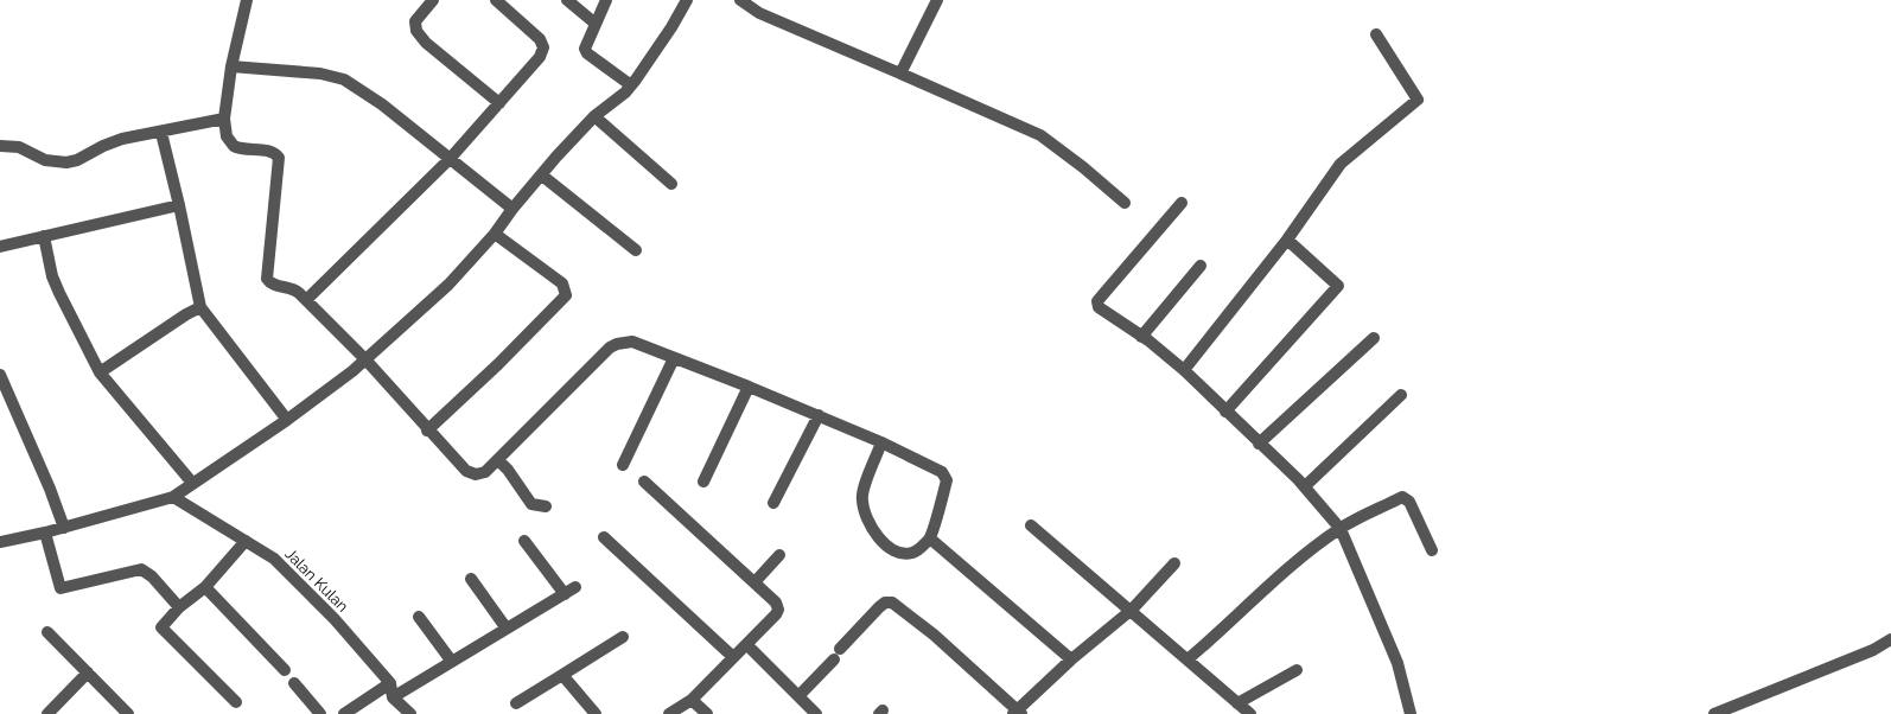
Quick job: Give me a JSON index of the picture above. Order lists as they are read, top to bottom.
{
  "streets": {
    "street": ["Jalan Kulan"]
  }
}
